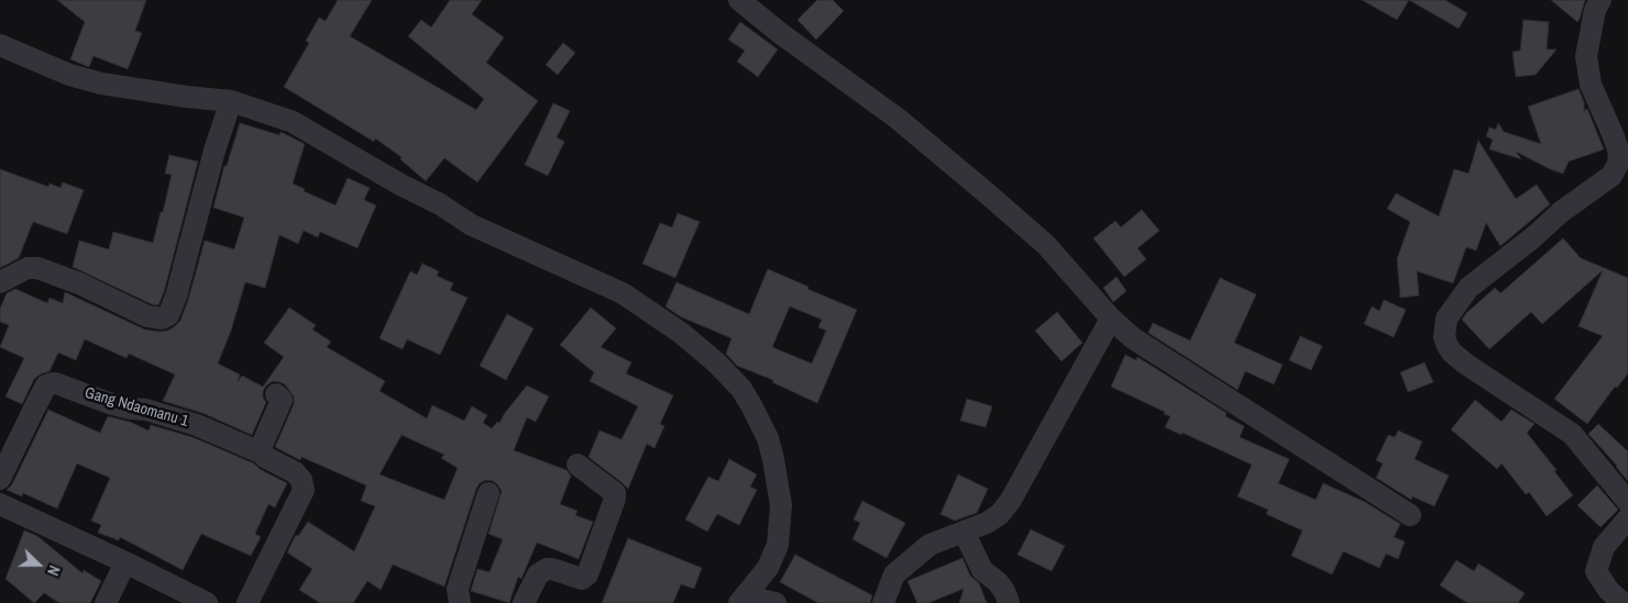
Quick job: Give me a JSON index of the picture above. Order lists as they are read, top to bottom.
{
  "streets": {
    "street": ["Gang Ndaomanu 1"]
  },
  "north": "right"
}
